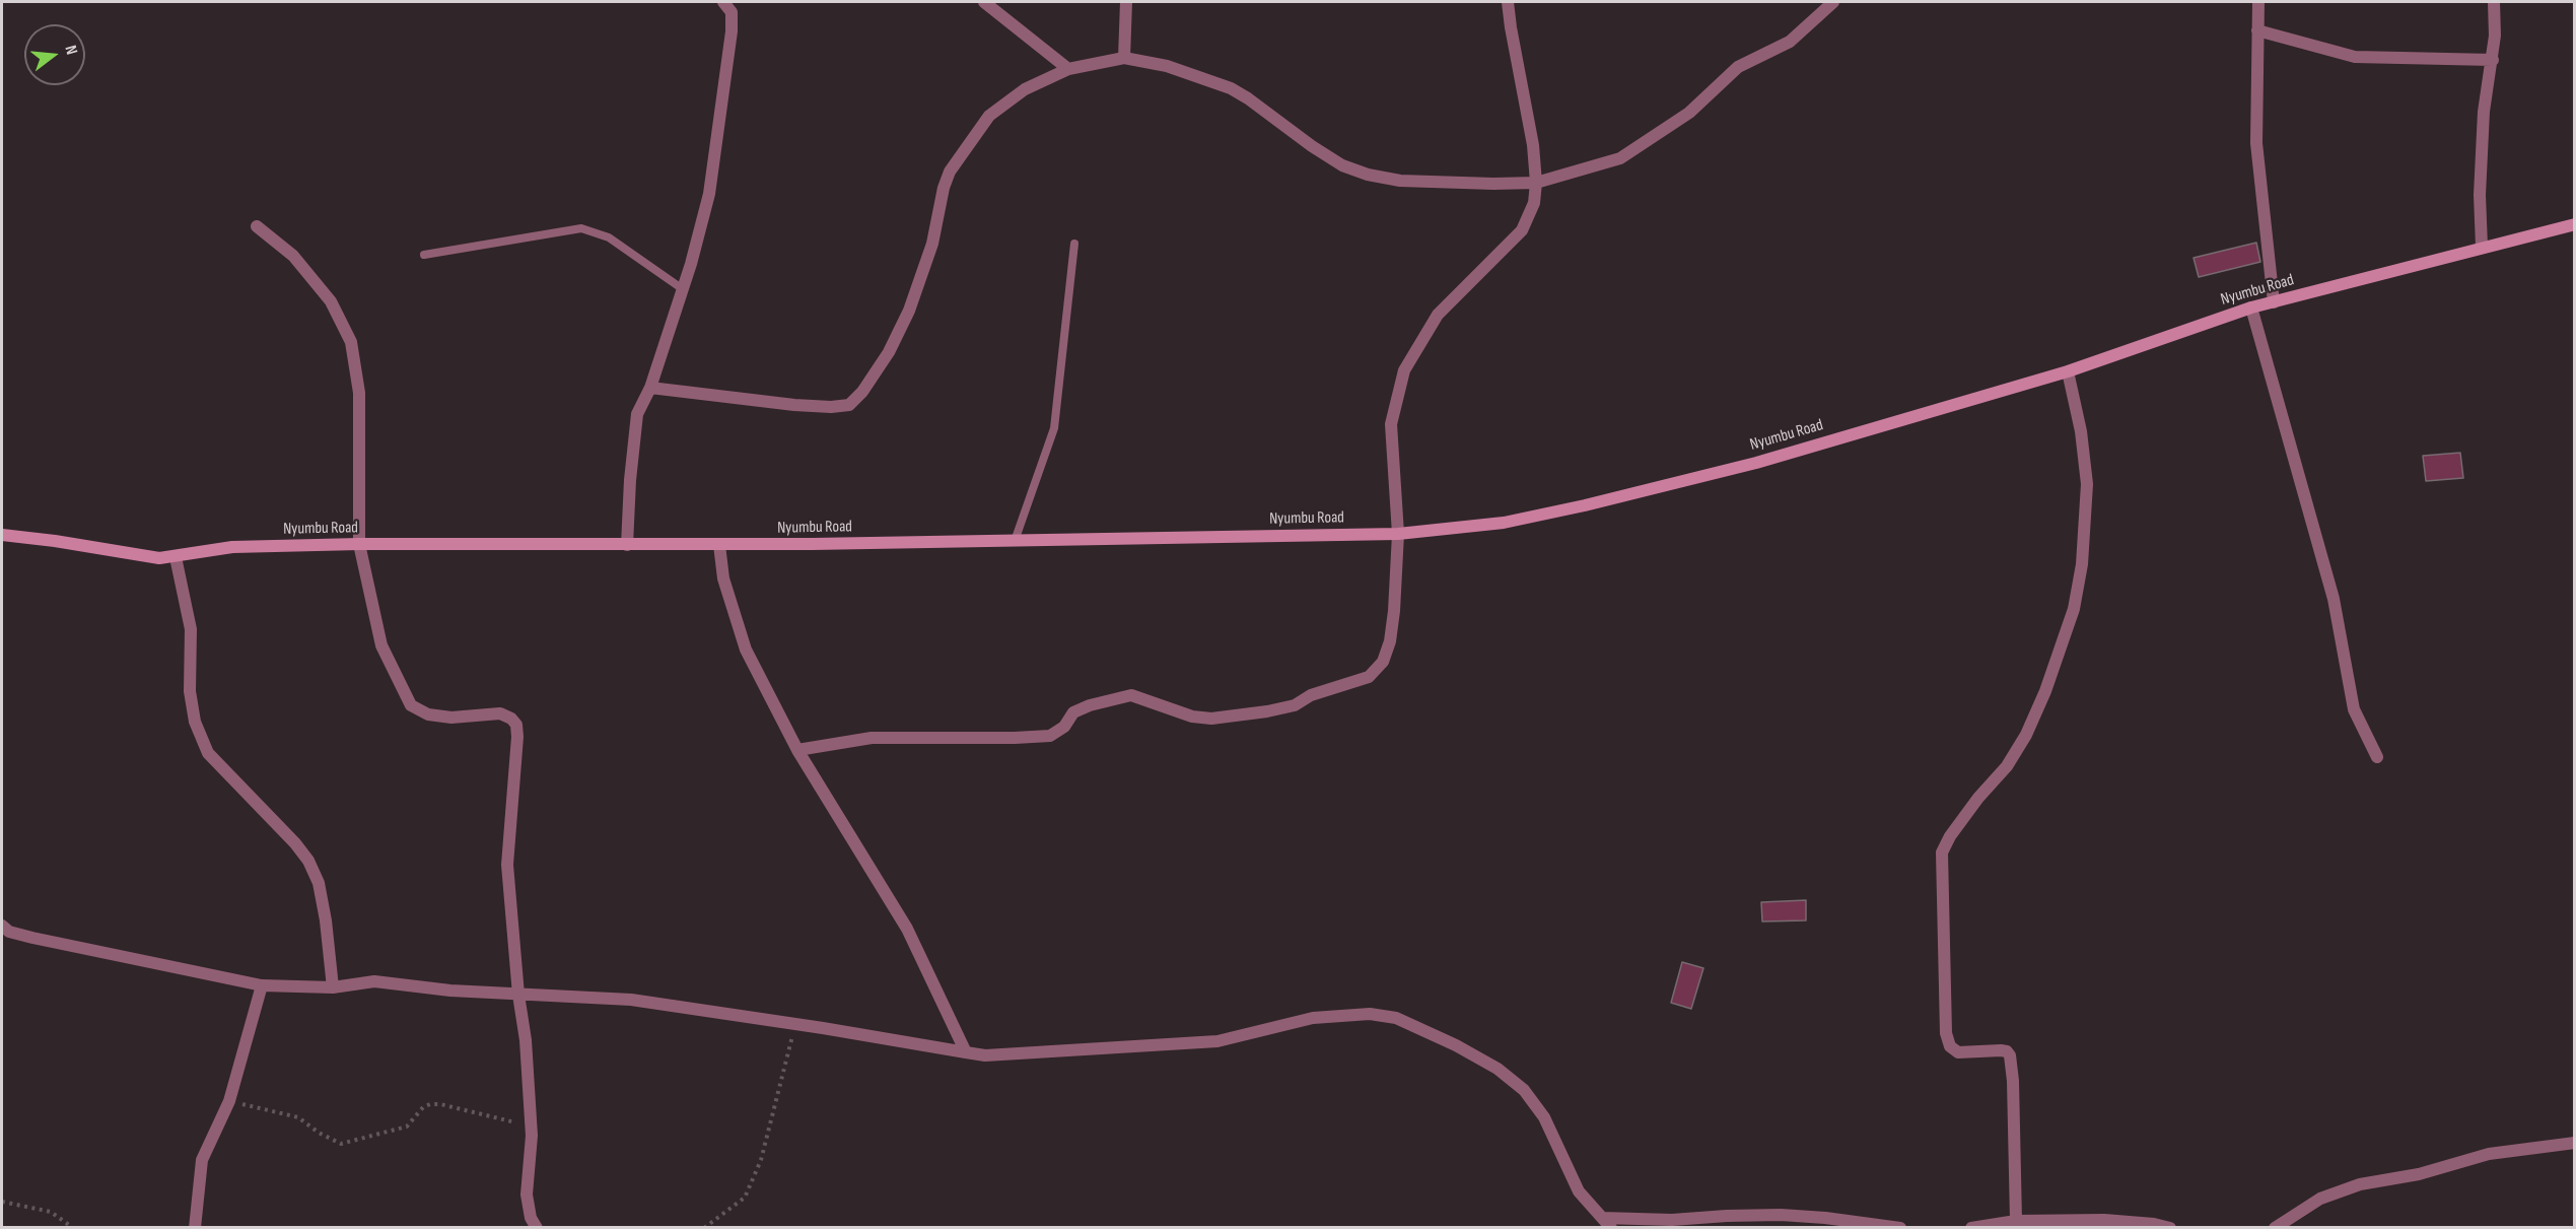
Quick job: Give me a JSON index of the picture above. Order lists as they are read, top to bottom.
{
  "streets": {
    "street": ["Nyumbu Road"]
  },
  "north": "right"
}
